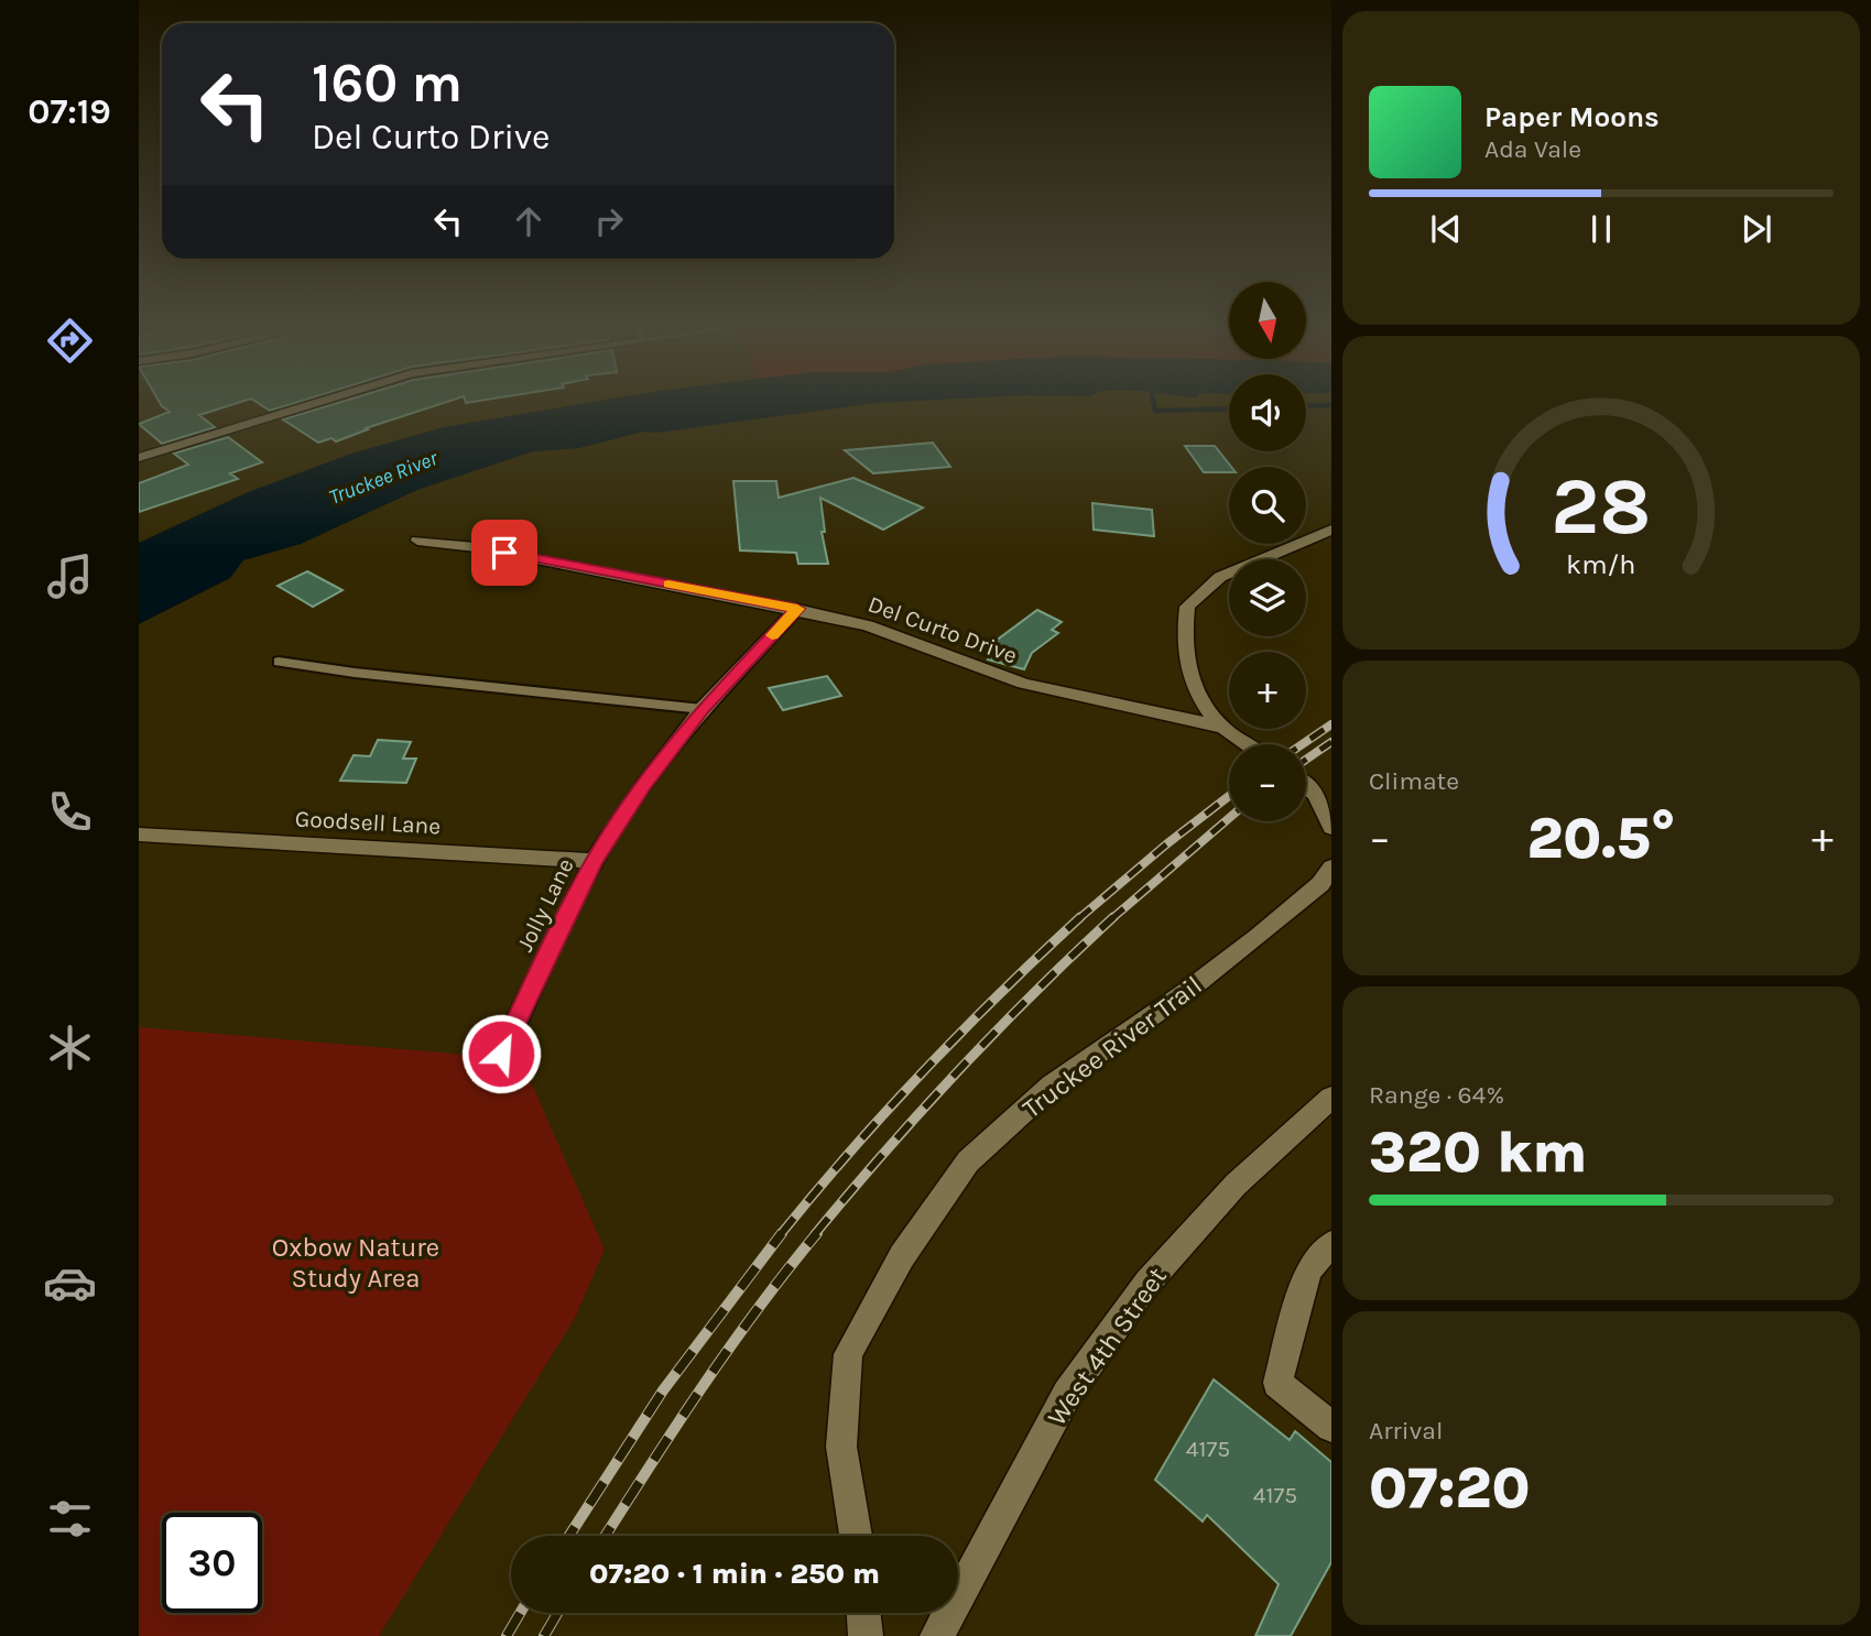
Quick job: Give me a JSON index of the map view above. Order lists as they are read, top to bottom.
{
  "streets": {
    "street": [
      "Del Curto Drive",
      "Goodsell Lane",
      "Jolly Lane",
      "Truckee River Trail",
      "West 4th Street"
    ]
  },
  "crossings": [
    ["Del Curto Drive", "Jolly Lane"],
    ["Goodsell Lane", "Jolly Lane"]
  ],
  "water": ["Truckee River"],
  "parks": ["Oxbow Nature Study Area"],
  "house_numbers": ["4175", "4175"],
  "north": "bottom",
  "page": {
    "tabs": "07:19",
    "turn": ["160 m", "Del Curto Drive"],
    "song": ["Paper Moons", "Ada Vale"],
    "map_buttons": ["+", "−"],
    "tile": [
      "Climate",
      ["Range · 64%", "320 km"],
      ["Arrival", "07:20"]
    ],
    "heat": ["−", "20.5°", "+"],
    "limit": "30",
    "trip": "07:20 · 1 min · 250 m",
    "gauge": ["28", "km/h"]
  }
}
